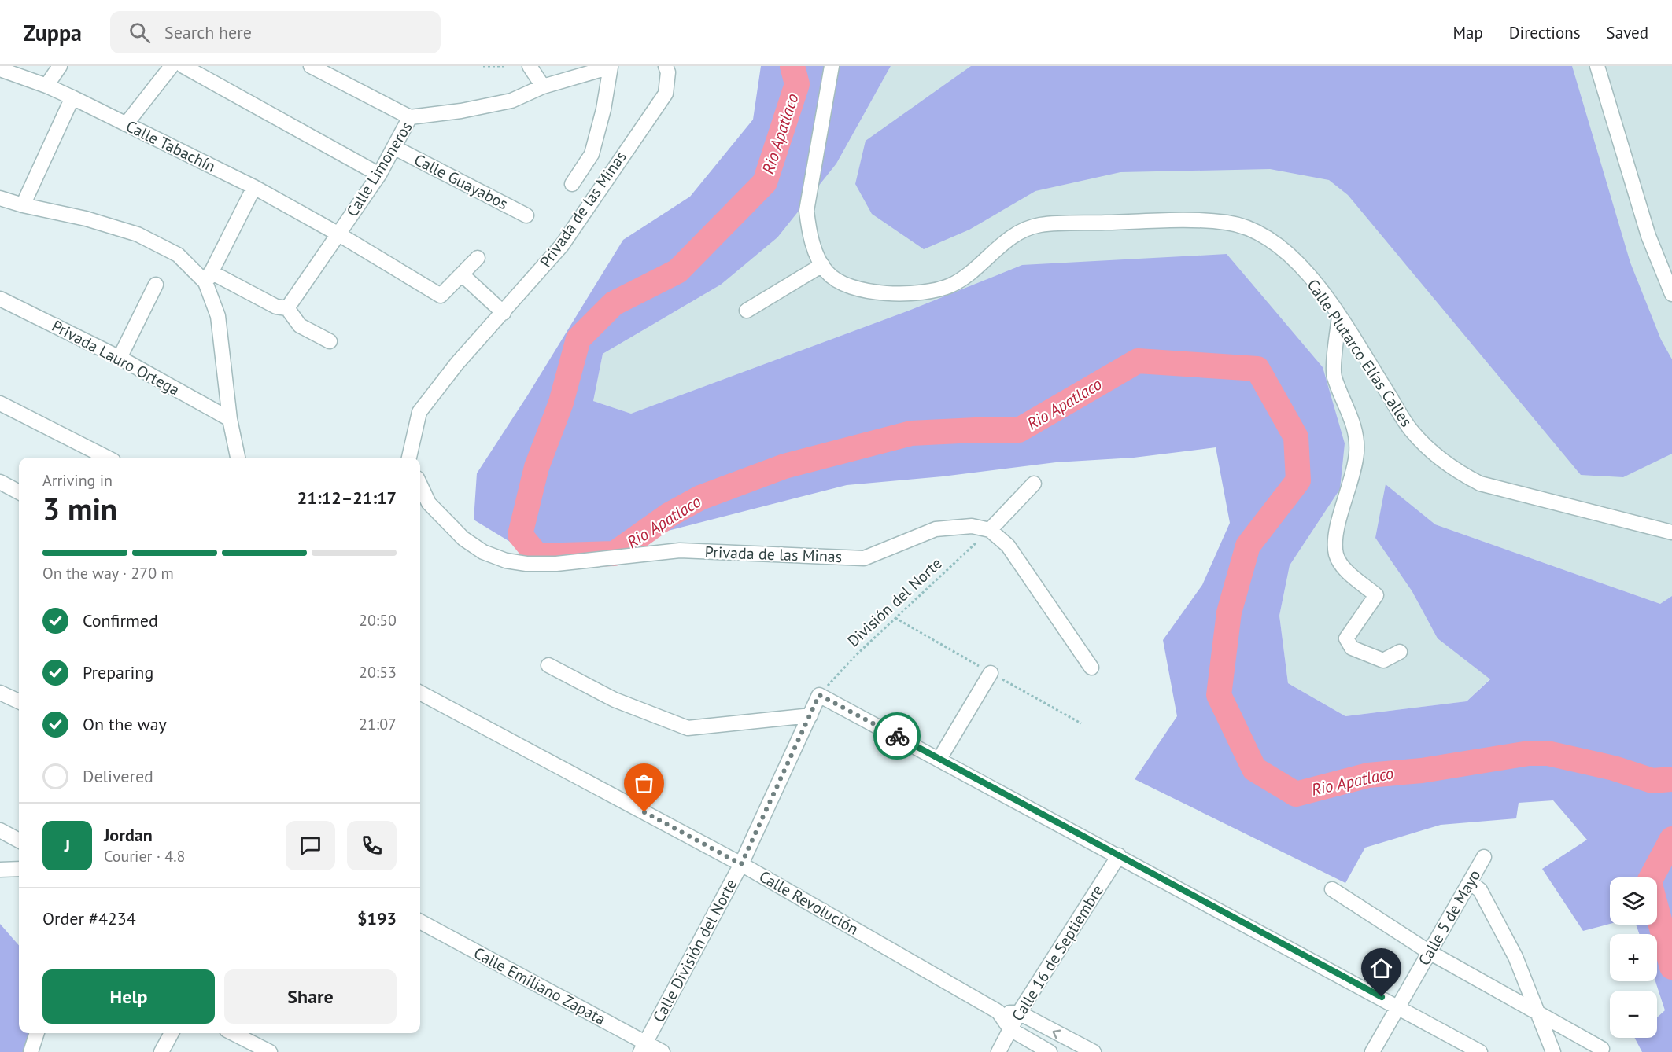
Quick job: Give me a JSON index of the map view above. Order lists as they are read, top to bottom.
{
  "streets": {
    "street": [
      "Calle Tabachín",
      "Calle Limoneros",
      "Calle Guayabos",
      "Privada de las Minas",
      "Calle Plutarco Elías Calles",
      "Privada Lauro Ortega",
      "Calle Revolución",
      "Calle 5 de Mayo",
      "Calle División del Norte",
      "Calle 16 de Septiembre",
      "Calle Emiliano Zapata"
    ],
    "path": ["División del Norte"]
  },
  "crossings": [
    ["Calle Tabachín", "Calle Limoneros"],
    ["Calle Limoneros", "Calle Guayabos"],
    ["Privada de las Minas", "División del Norte"],
    ["División del Norte", "Calle División del Norte"],
    ["Calle Revolución", "Calle División del Norte"],
    ["Calle Revolución", "Calle 16 de Septiembre"],
    ["Calle División del Norte", "Calle Emiliano Zapata"]
  ],
  "water": ["Rio Apatlaco"],
  "page": {
    "header": "Zuppa",
    "search": "Search here",
    "nav": ["Map", "Directions", "Saved"],
    "heading": ["3 min", "Arriving in", "21:12–21:17"],
    "panel": [
      "Jordan",
      "Courier · 4.8",
      "Order #4234",
      "$193"
    ],
    "bar": "On the way · 270 m",
    "list": [
      ["Confirmed", "20:50"],
      ["Preparing", "20:53"],
      ["On the way", "21:07"],
      "Delivered"
    ],
    "round": "J",
    "map_buttons": ["+", "−"],
    "buttons": ["Help", "Share"]
  }
}
